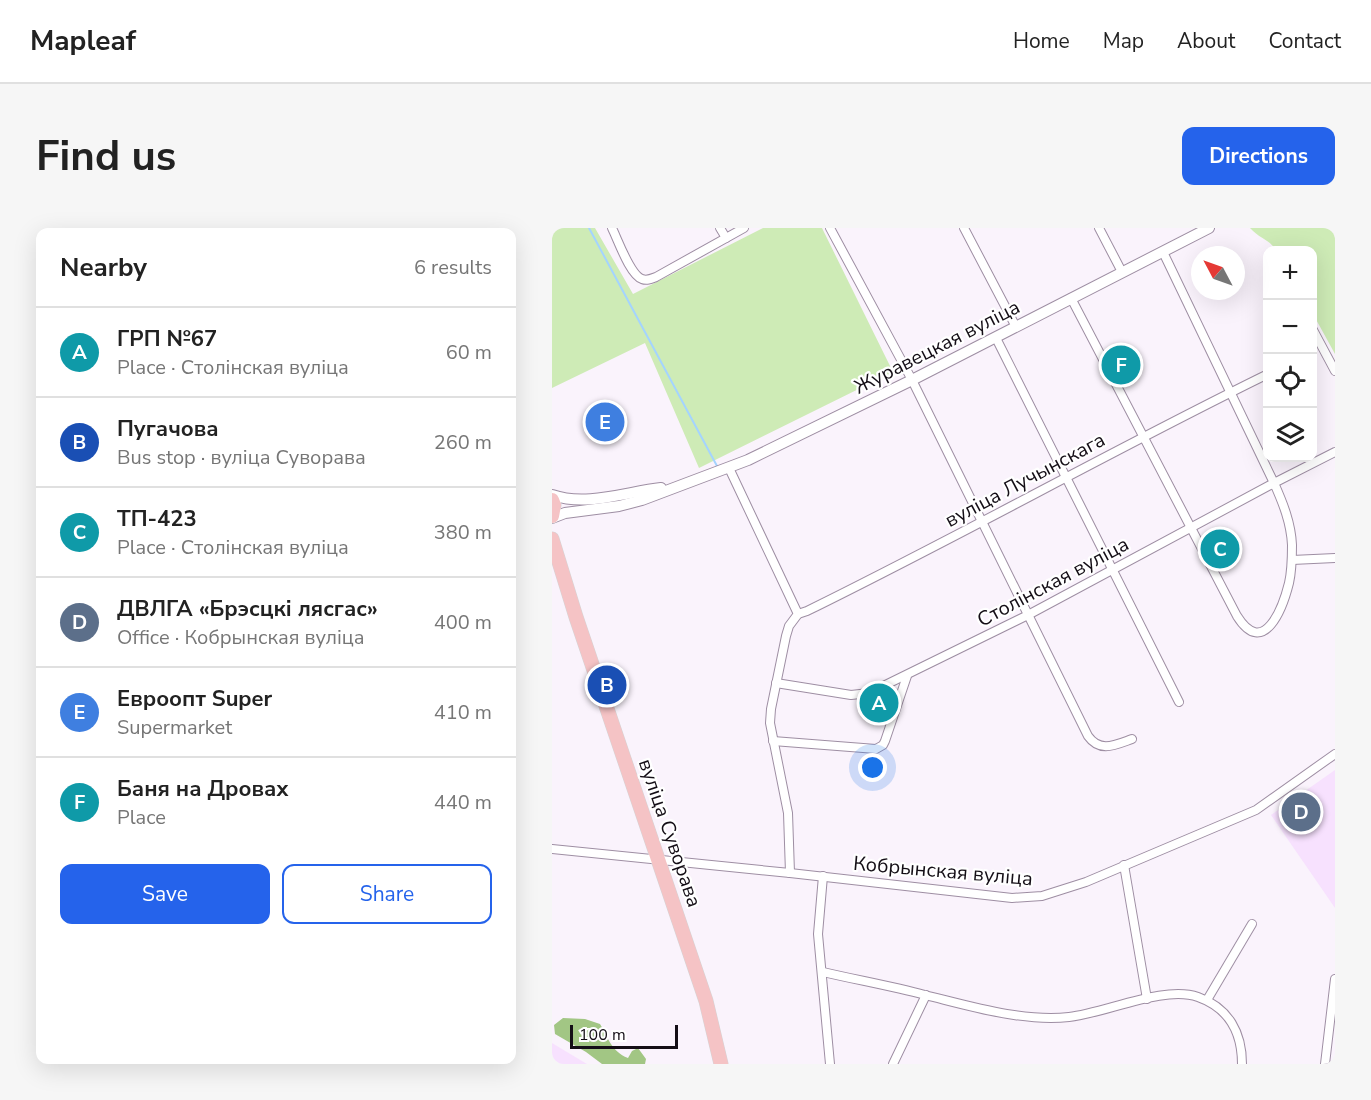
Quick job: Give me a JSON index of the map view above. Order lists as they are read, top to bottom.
{
  "streets": {
    "main road": ["вуліца Суворава"],
    "street": [
      "Журавецкая вуліца",
      "вуліца Лучынскага",
      "Столінская вуліца",
      "Кобрынская вуліца"
    ]
  },
  "crossings": [
    ["вуліца Суворава", "Кобрынская вуліца"]
  ],
  "scale_bar": "100 m",
  "north": "top left",
  "page": {
    "header": "Mapleaf",
    "nav": [
      "Home",
      "Map",
      "About",
      "Contact"
    ],
    "buttons": [
      "Directions",
      ["Save", "Share"]
    ],
    "title": "Find us",
    "heading": ["Nearby", "6 results"],
    "map_buttons": ["+", "−"],
    "list": [
      {
        "mark": "A",
        "name": "ГРП №67",
        "note": "Place · Столінская вуліца",
        "value": "60 m"
      },
      {
        "mark": "B",
        "name": "Пугачова",
        "note": "Bus stop · вуліца Суворава",
        "value": "260 m"
      },
      {
        "mark": "C",
        "name": "ТП-423",
        "note": "Place · Столінская вуліца",
        "value": "380 m"
      },
      {
        "mark": "D",
        "name": "ДВЛГА «Брэсцкі лясгас»",
        "note": "Office · Кобрынская вуліца",
        "value": "400 m"
      },
      {
        "mark": "E",
        "name": "Евроопт Super",
        "note": "Supermarket",
        "value": "410 m"
      },
      {
        "mark": "F",
        "name": "Баня на Дровах",
        "note": "Place",
        "value": "440 m"
      }
    ],
    "pins": [
      "F",
      "E",
      "C",
      "B",
      "A",
      "D"
    ],
    "scale": "100 m"
  }
}
